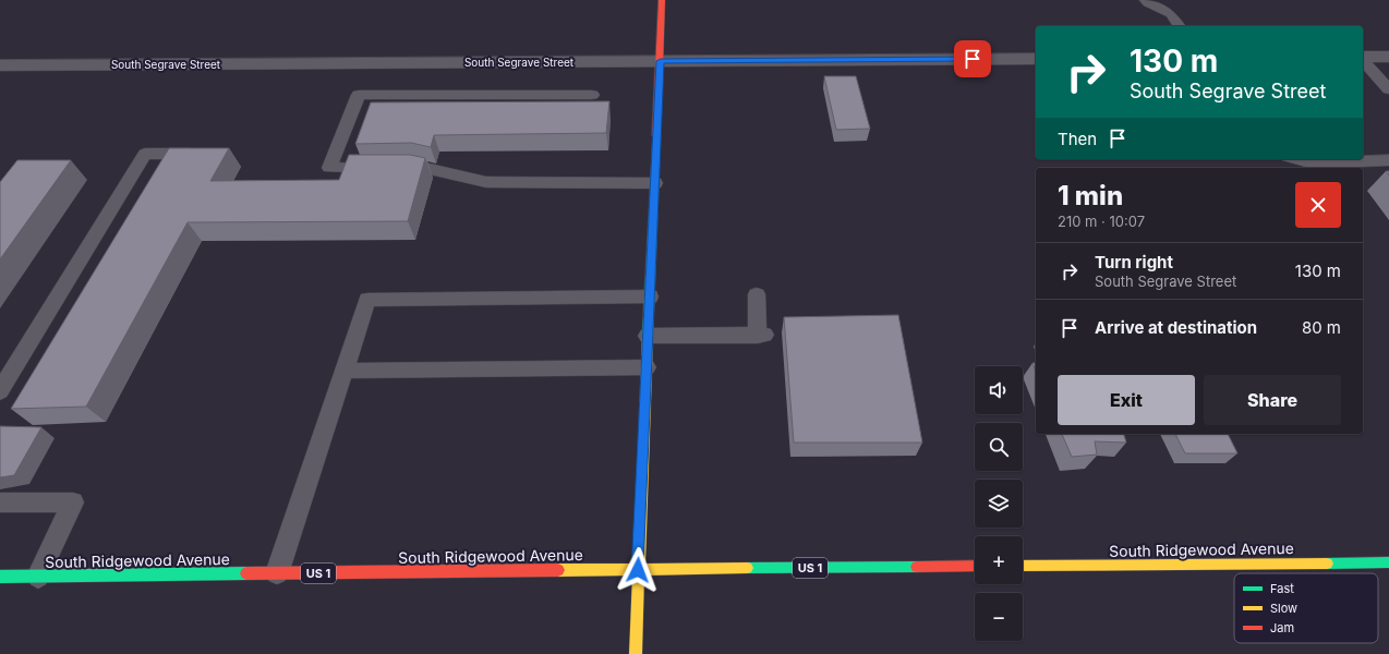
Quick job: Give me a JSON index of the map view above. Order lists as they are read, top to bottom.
{
  "streets": {
    "main road": ["South Ridgewood Avenue", "US 1"],
    "street": ["South Segrave Street"]
  },
  "legend": ["Fast", "Slow", "Jam"],
  "page": {
    "turn": ["130 m", "South Segrave Street"],
    "then": "Then",
    "heading": ["1 min", "210 m · 10:07"],
    "list": [
      {
        "name": "Turn right",
        "note": "South Segrave Street",
        "value": "130 m"
      },
      {
        "name": "Arrive at destination",
        "value": "80 m"
      }
    ],
    "map_buttons": ["+", "−"],
    "buttons": ["Exit", "Share"]
  }
}
